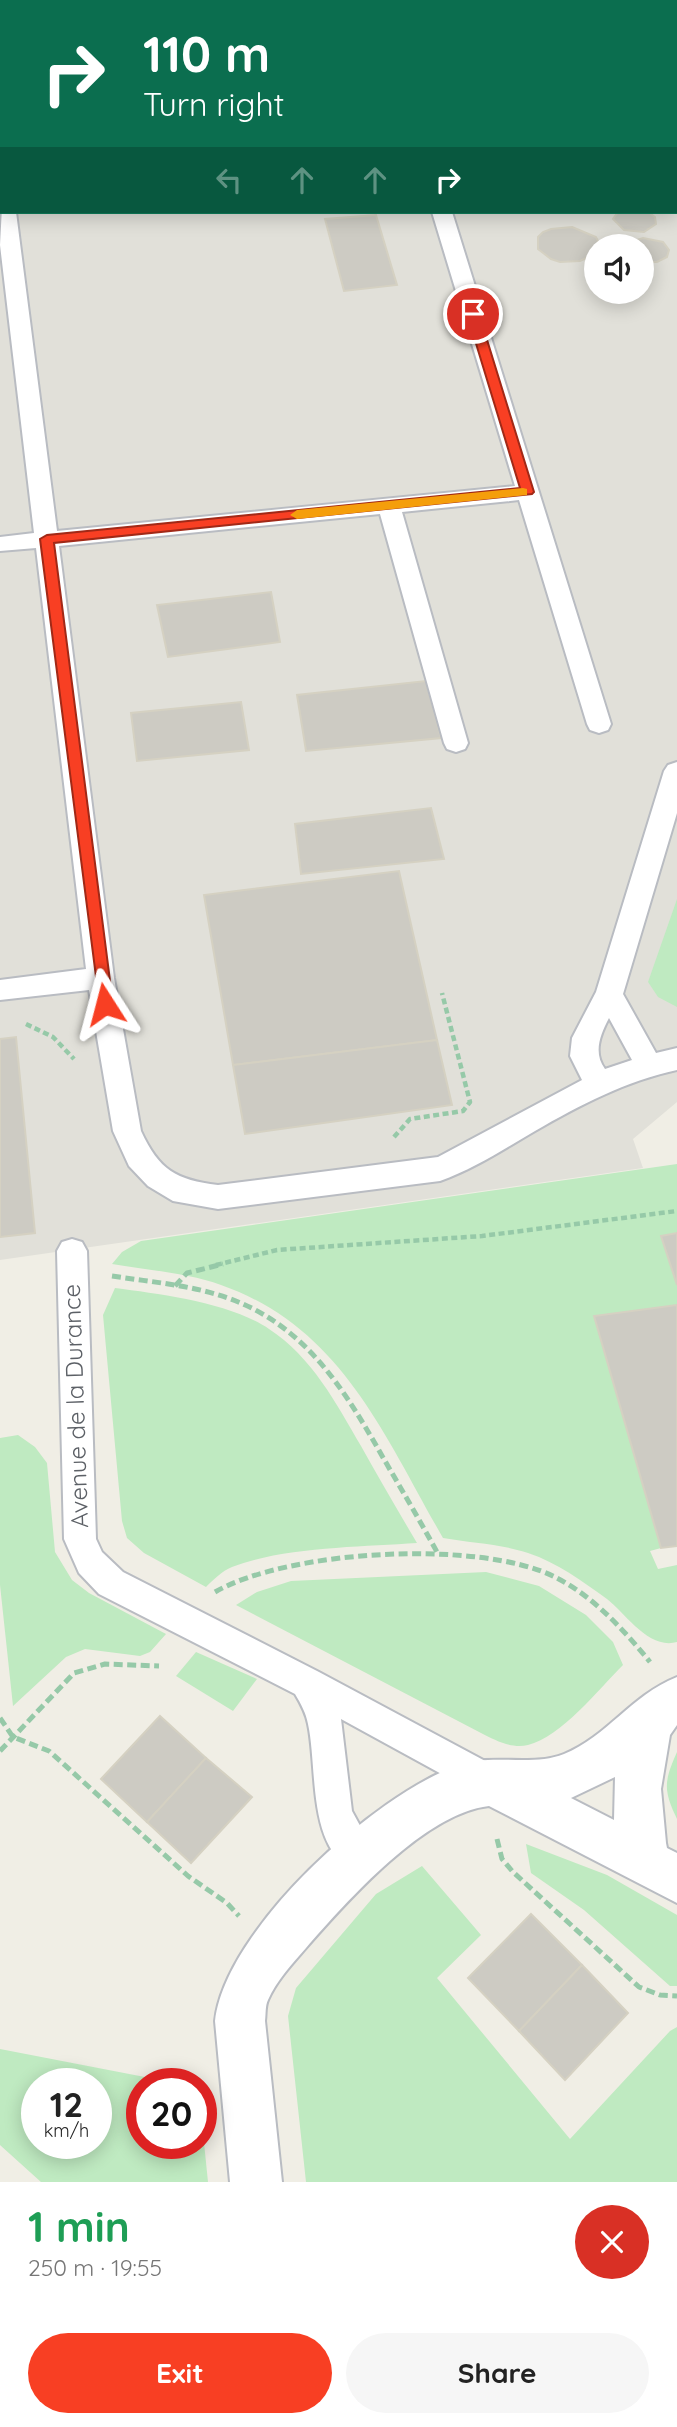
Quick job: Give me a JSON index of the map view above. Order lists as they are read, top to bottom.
{
  "streets": {
    "lane": ["Avenue de la Durance"]
  },
  "page": {
    "turn": ["110 m", "Turn right"],
    "speed": "12 km/h",
    "limit": "20",
    "heading": ["1 min", "250 m · 19:55"],
    "buttons": ["Exit", "Share"]
  }
}
